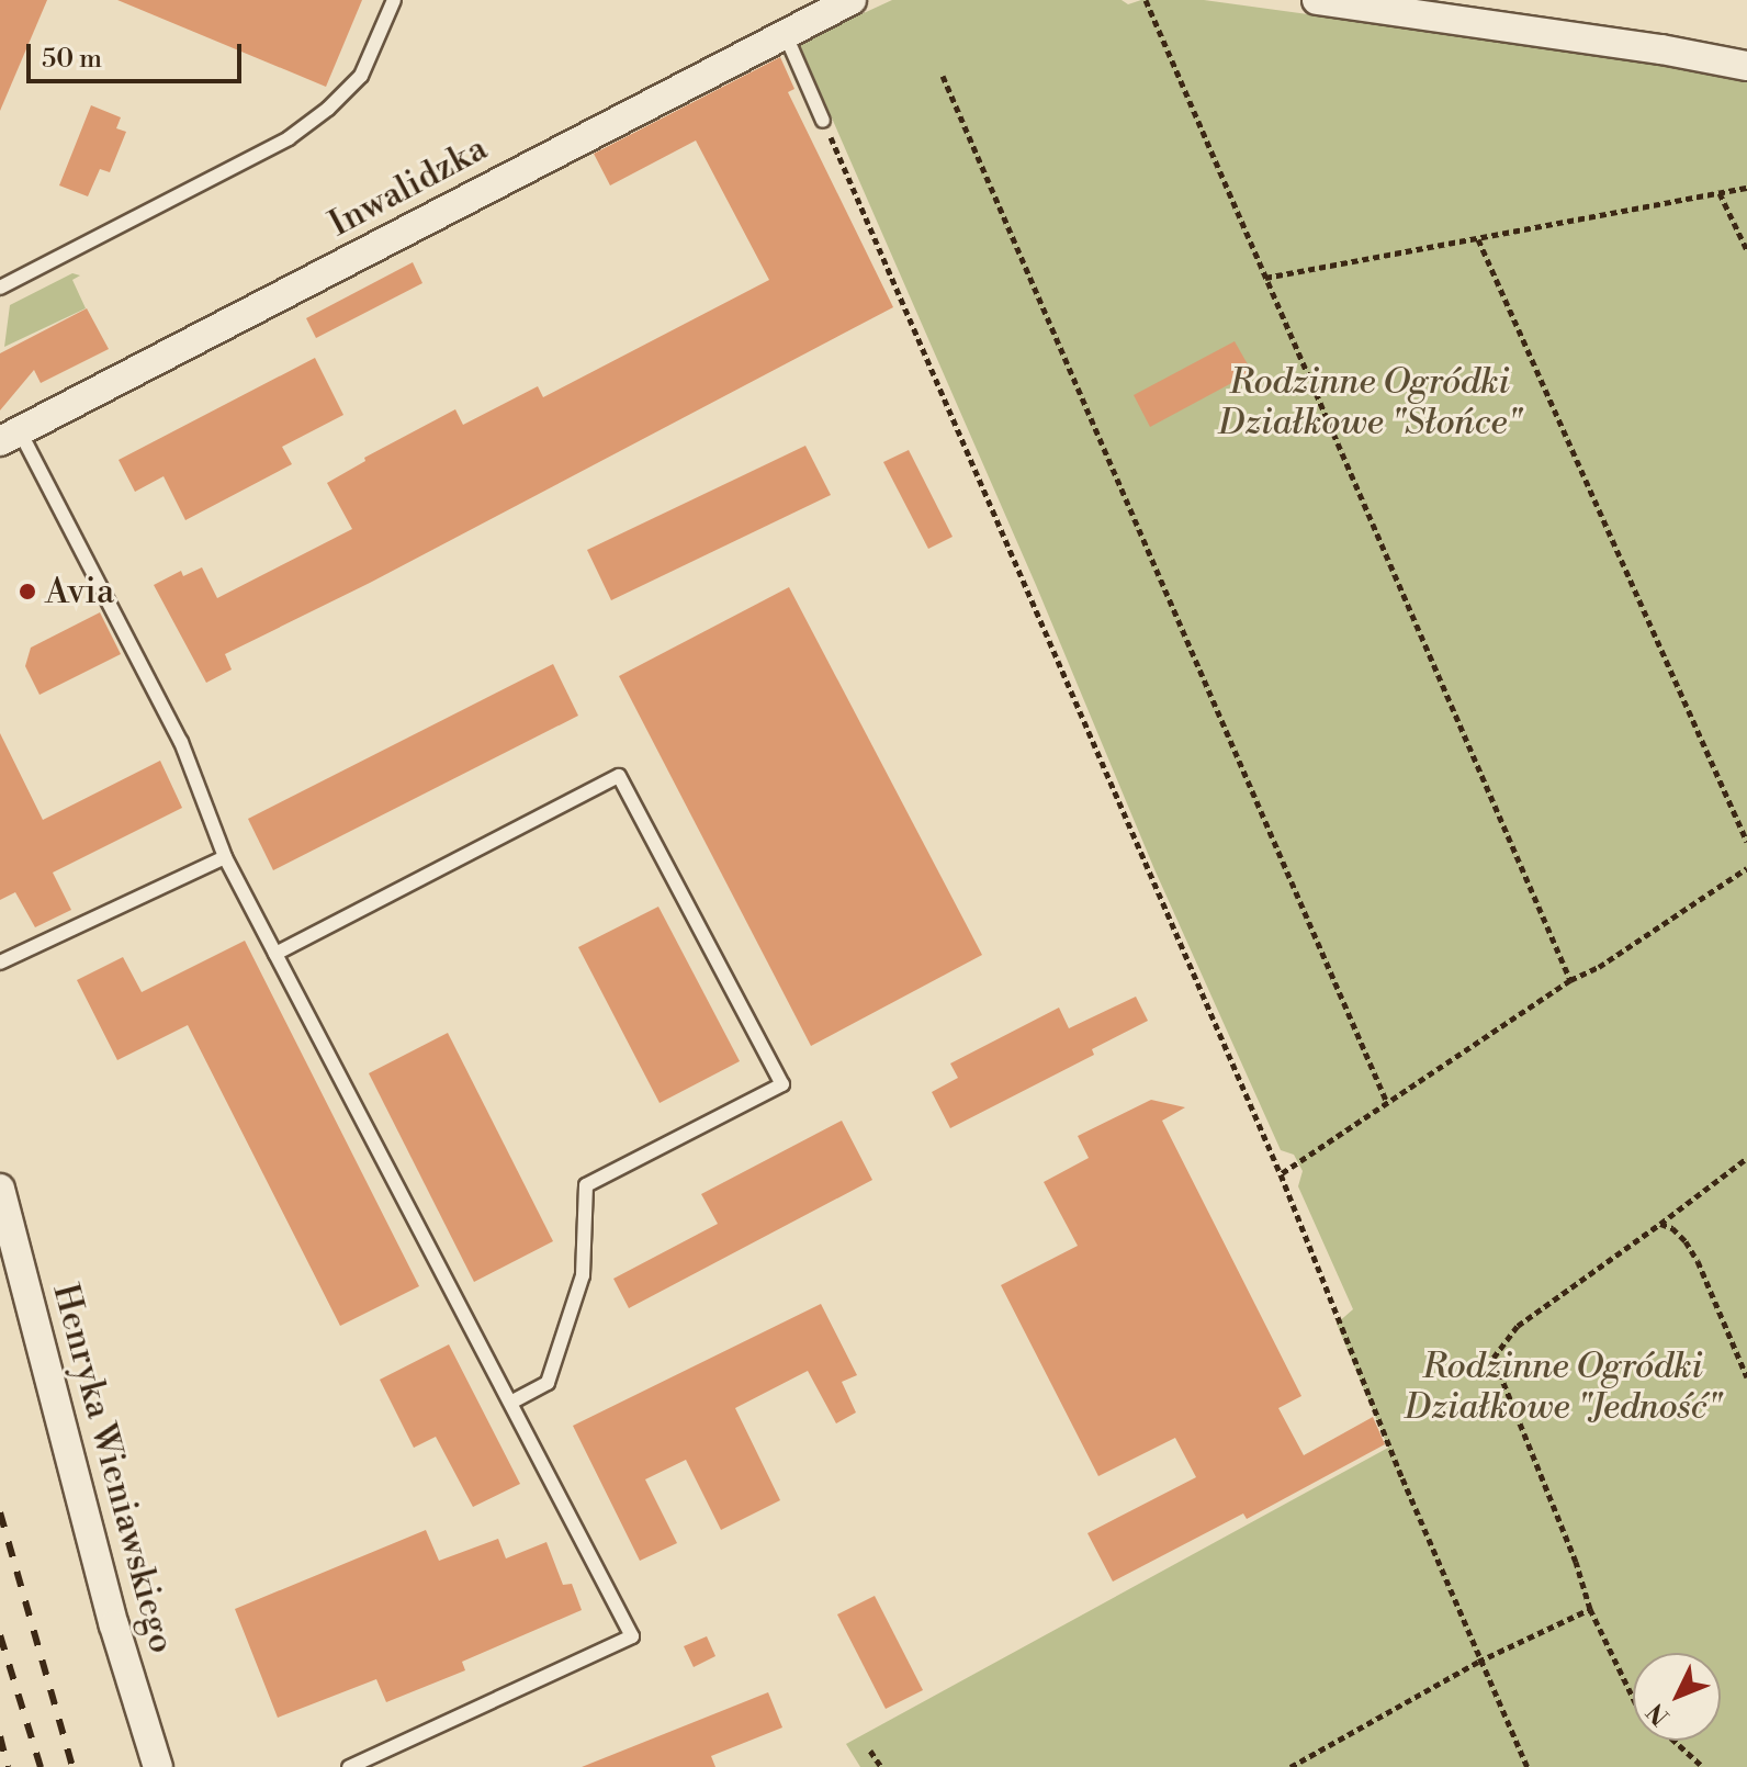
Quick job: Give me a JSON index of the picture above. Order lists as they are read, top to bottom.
{
  "streets": {
    "street": ["Inwalidzka", "Henryka Wieniawskiego"]
  },
  "parks": ["Rodzinne Ogródki Działkowe \"Słońce\"", "Rodzinne Ogródki Działkowe \"Jedność\""],
  "places": ["Avia"],
  "scale_bar": "50 m",
  "north": "bottom left"
}
